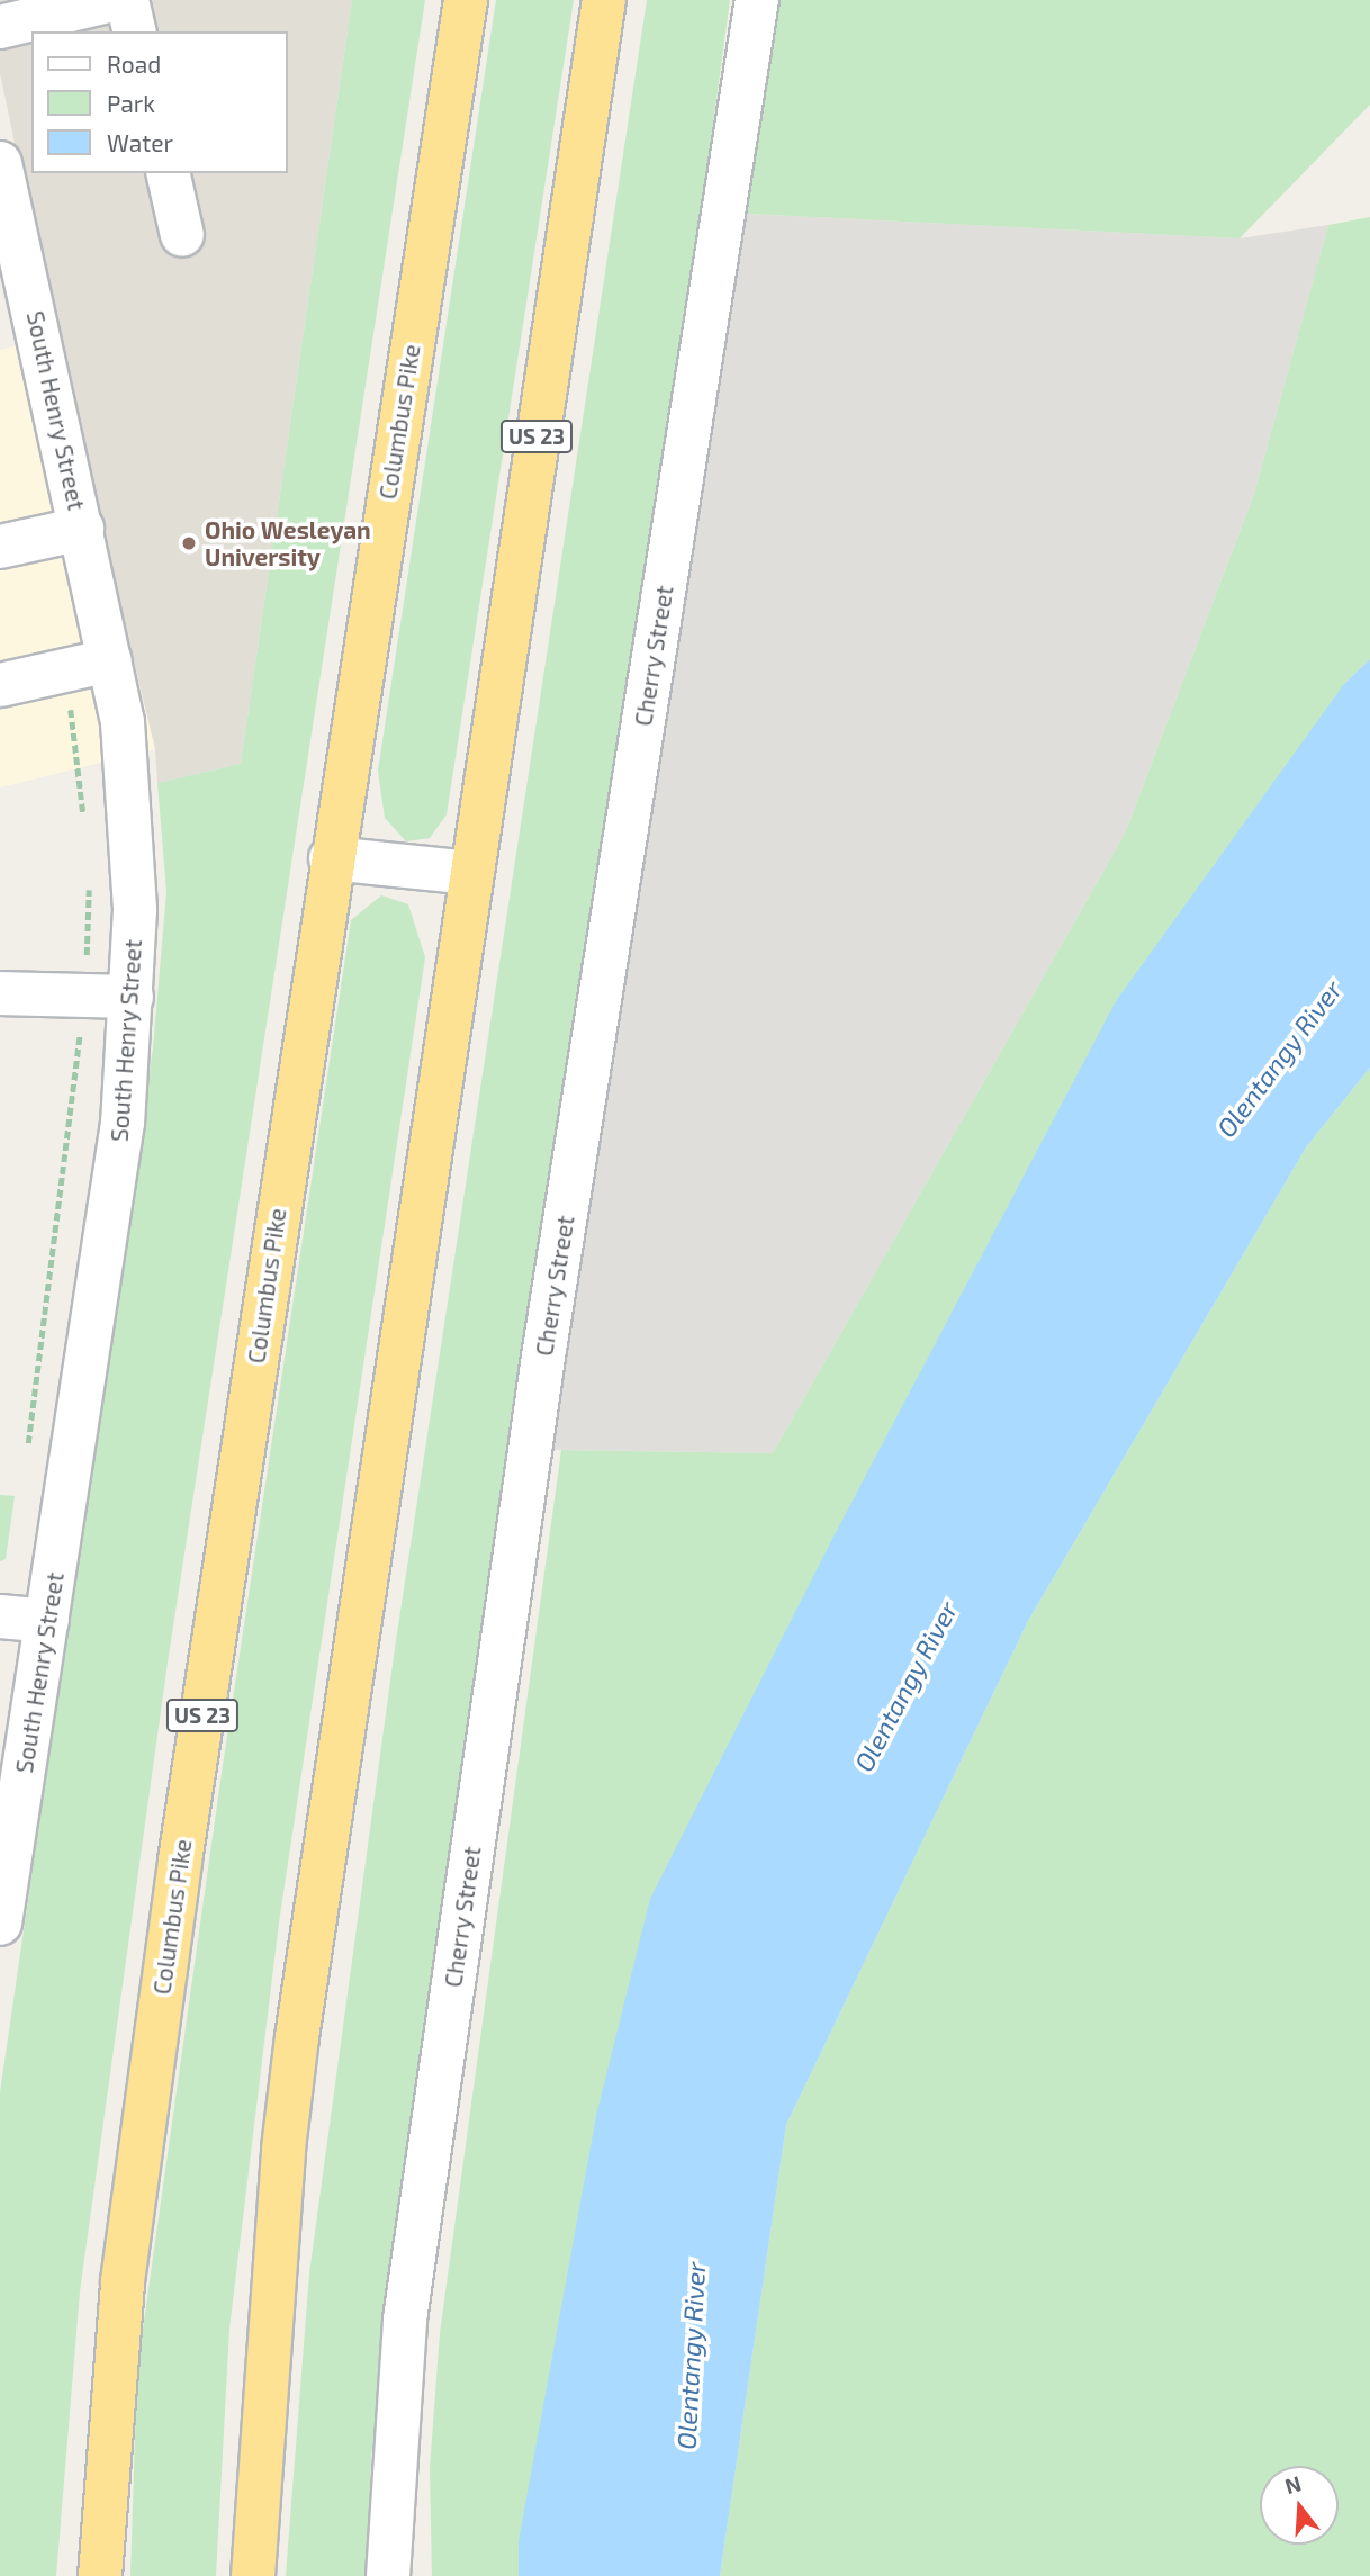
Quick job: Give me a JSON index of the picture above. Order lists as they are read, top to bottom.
{
  "streets": {
    "highway": ["Columbus Pike", "US 23"],
    "street": ["South Henry Street", "Cherry Street"]
  },
  "water": ["Olentangy River"],
  "places": ["Ohio Wesleyan University"],
  "legend": ["Road", "Park", "Water"],
  "north": "top"
}
